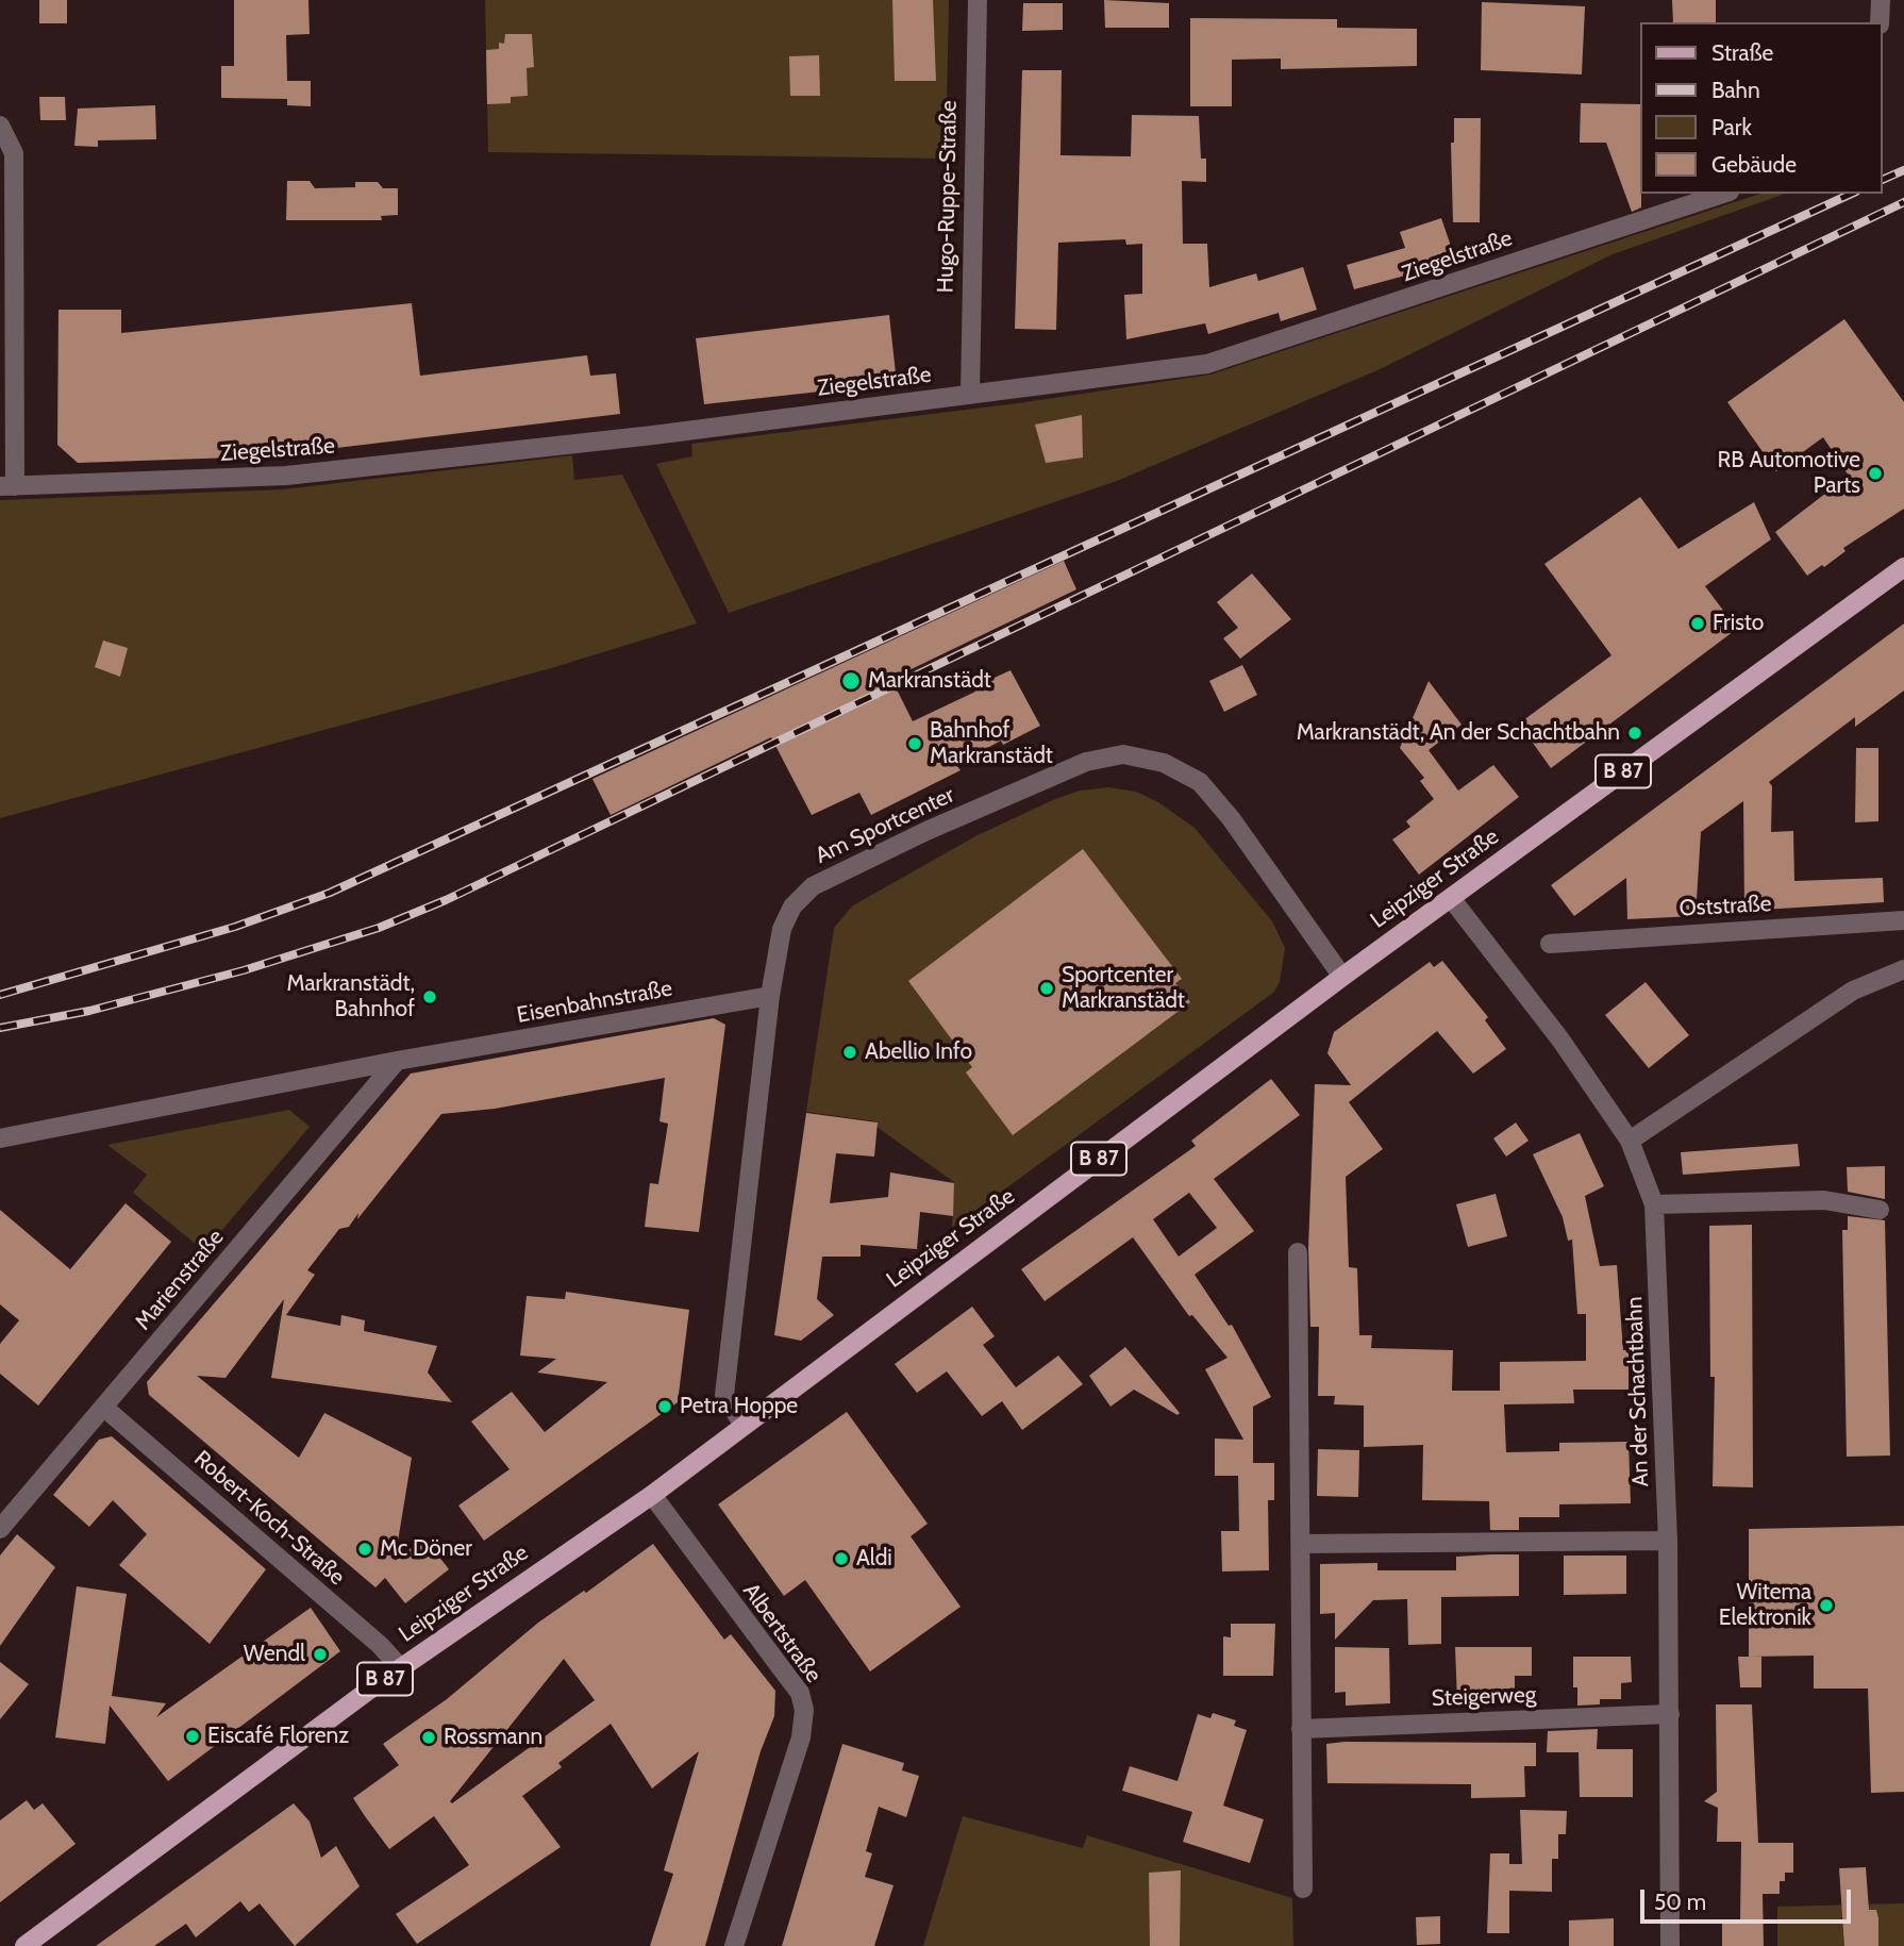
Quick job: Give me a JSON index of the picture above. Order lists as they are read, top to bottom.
{
  "streets": {
    "main road": ["B 87", "Leipziger Straße"],
    "street": [
      "Hugo-Ruppe-Straße",
      "Ziegelstraße",
      "Am Sportcenter",
      "Oststraße",
      "Eisenbahnstraße",
      "Marienstraße",
      "An der Schachtbahn",
      "Robert-Koch-Straße",
      "Albertstraße",
      "Steigerweg"
    ]
  },
  "crossings": [
    ["Hugo-Ruppe-Straße", "Ziegelstraße"],
    ["Am Sportcenter", "Leipziger Straße"],
    ["Am Sportcenter", "Eisenbahnstraße"],
    ["Leipziger Straße", "An der Schachtbahn"],
    ["Leipziger Straße", "Robert-Koch-Straße"],
    ["Leipziger Straße", "Albertstraße"],
    ["Eisenbahnstraße", "Marienstraße"],
    ["Marienstraße", "Robert-Koch-Straße"],
    ["An der Schachtbahn", "Steigerweg"]
  ],
  "places": [
    "RB Automotive Parts",
    "Fristo",
    "Markranstädt",
    "Markranstädt, An der Schachtbahn",
    "Bahnhof Markranstädt",
    "Sportcenter Markranstädt",
    "Markranstädt, Bahnhof",
    "Abellio Info",
    "Petra Hoppe",
    "Mc Döner",
    "Aldi",
    "Witema Elektronik",
    "Wendl",
    "Eiscafé Florenz",
    "Rossmann"
  ],
  "legend": [
    "Straße",
    "Bahn",
    "Park",
    "Gebäude"
  ],
  "scale_bar": "50 m"
}
